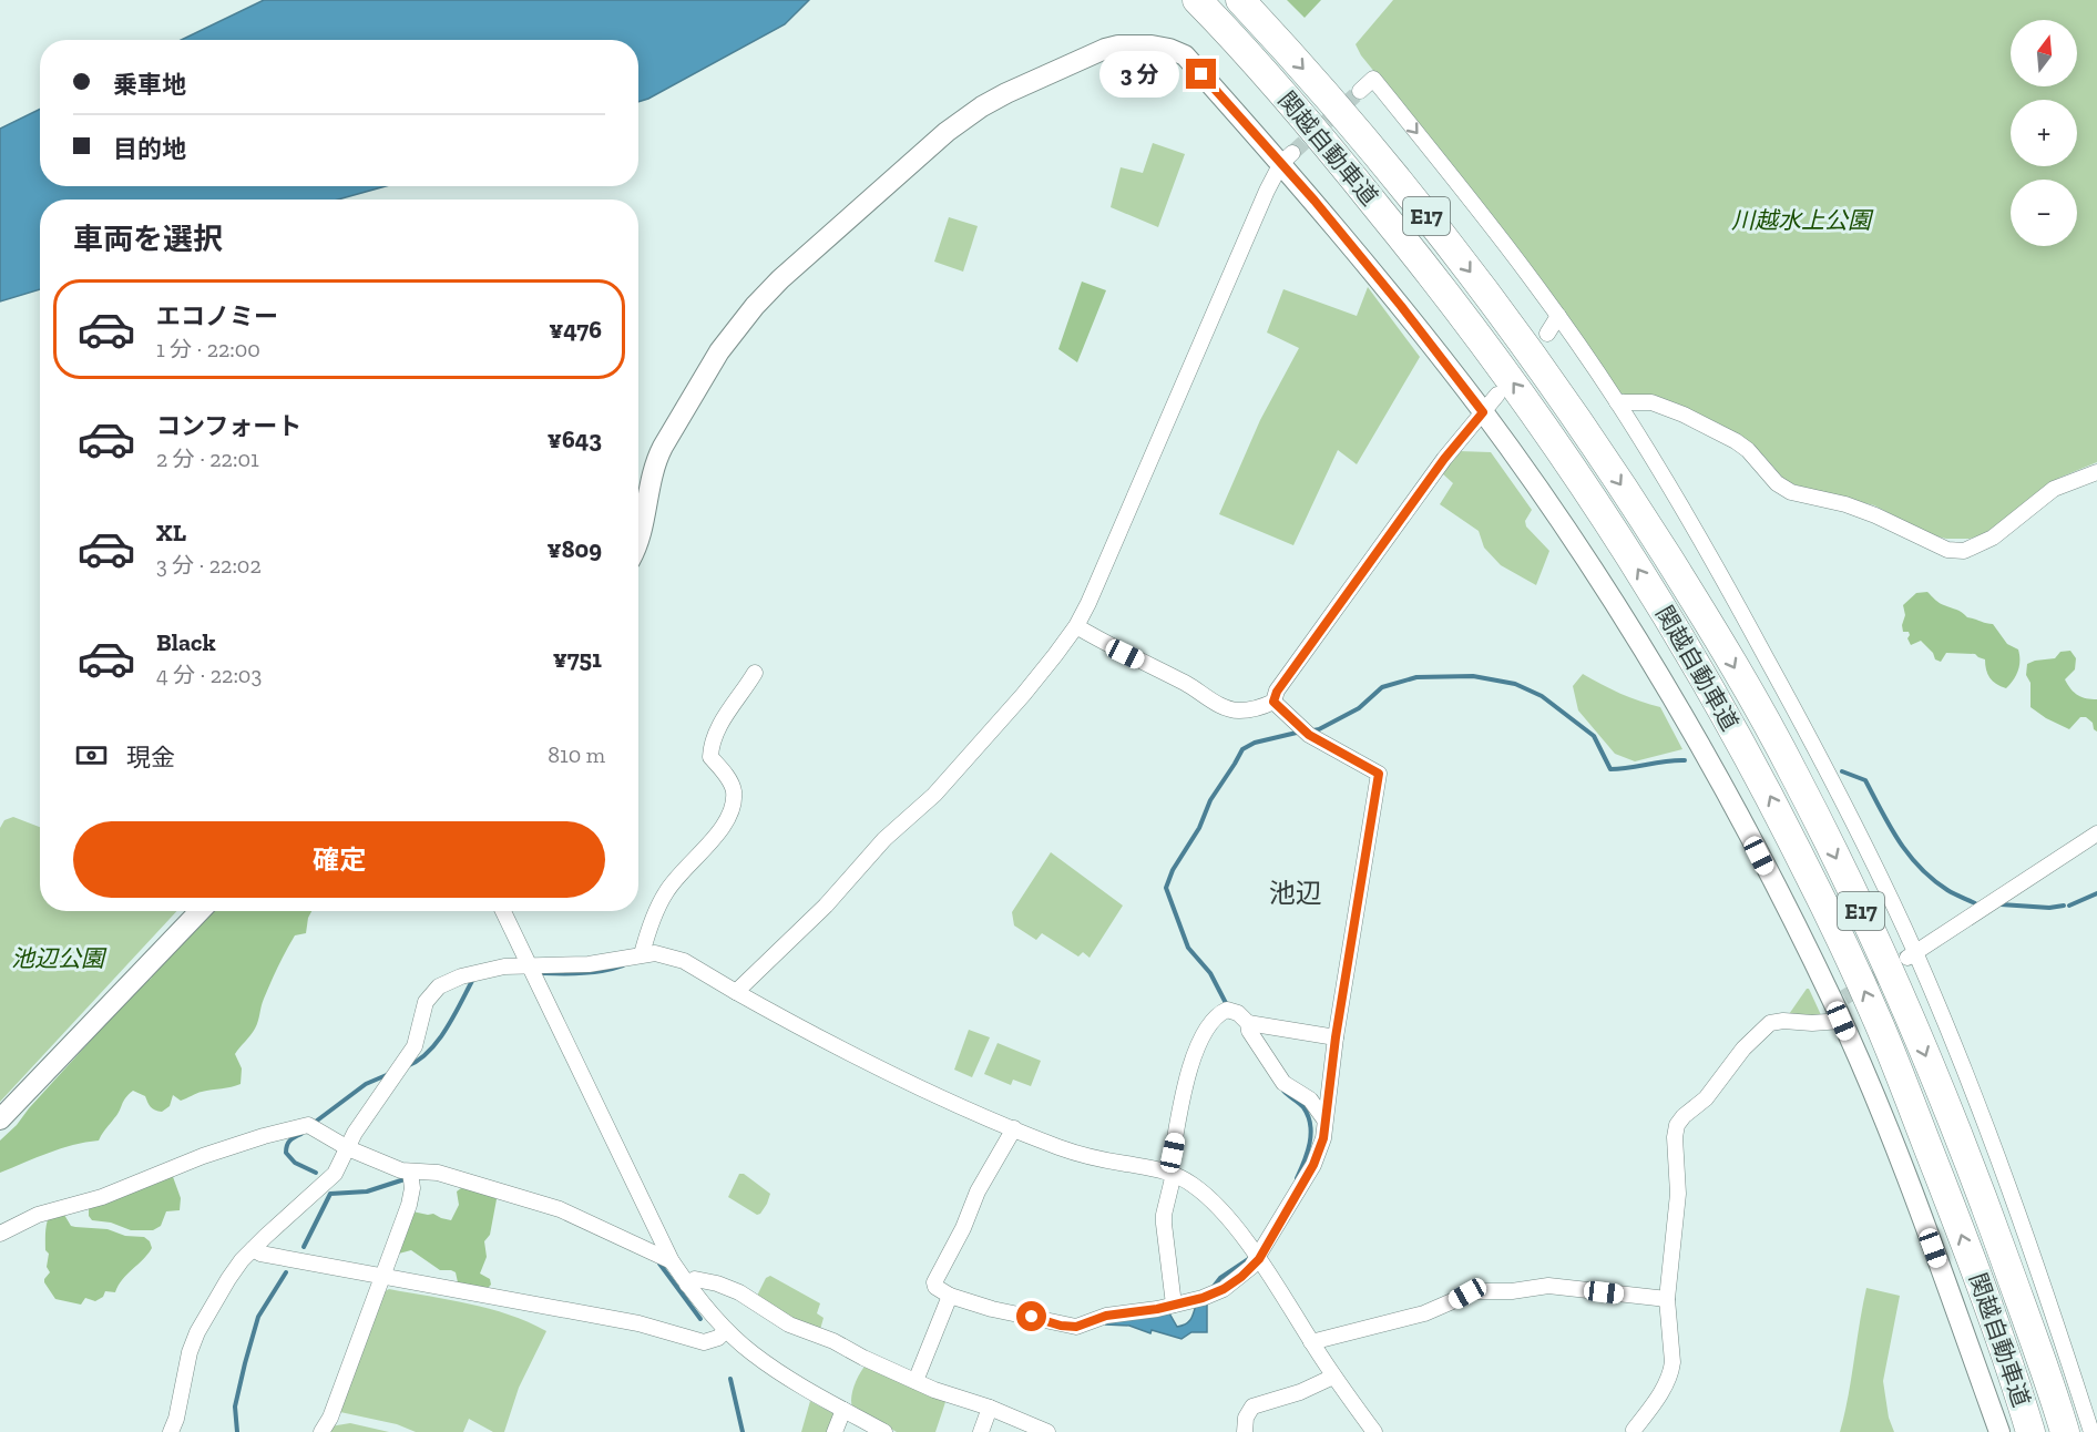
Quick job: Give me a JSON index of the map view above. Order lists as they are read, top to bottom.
{
  "streets": {
    "highway": ["関越自動車道", "E17"]
  },
  "districts": ["池辺"],
  "parks": ["川越水上公園", "池辺公園"],
  "north": "top",
  "page": {
    "map_buttons": ["+", "−"],
    "banner": ["乗車地", "目的地"],
    "bubble": "3 分",
    "heading": "車両を選択",
    "list": [
      {
        "name": "エコノミー",
        "note": "1 分 · 22:00",
        "value": "¥476"
      },
      {
        "name": "コンフォート",
        "note": "2 分 · 22:01",
        "value": "¥643"
      },
      {
        "name": "XL",
        "note": "3 分 · 22:02",
        "value": "¥809"
      },
      {
        "name": "Black",
        "note": "4 分 · 22:03",
        "value": "¥751"
      }
    ],
    "pay": ["現金", "810 m"],
    "buttons": "確定"
  }
}
